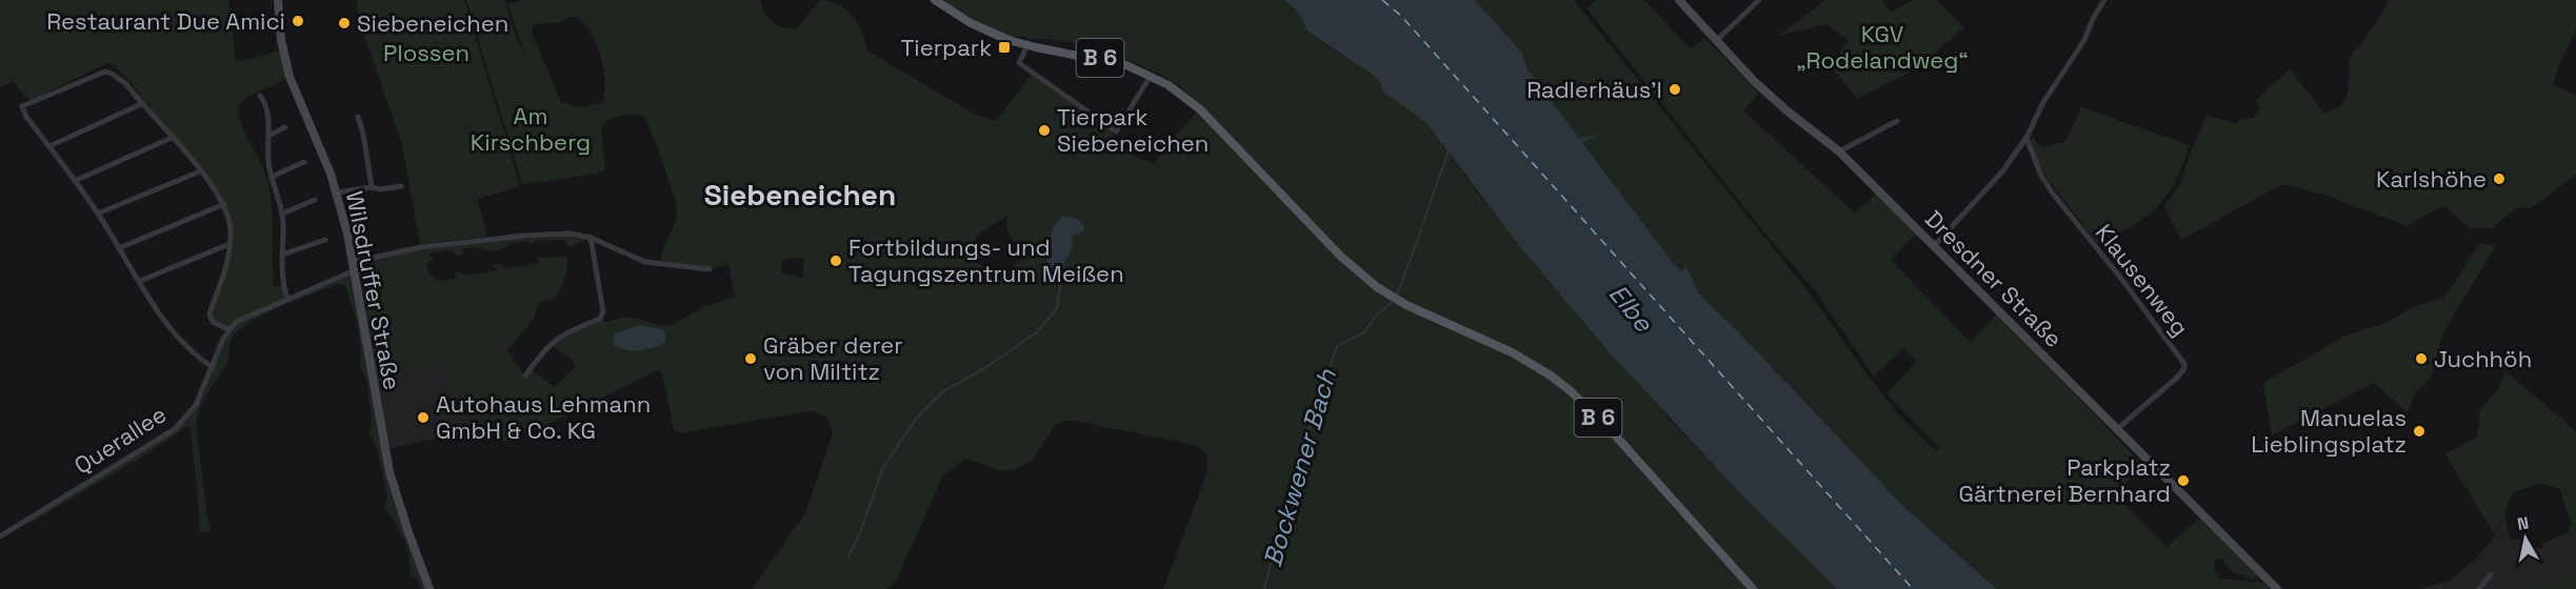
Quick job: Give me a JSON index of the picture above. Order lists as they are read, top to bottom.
{
  "streets": {
    "main road": ["B 6", "Dresdner Straße", "Wilsdruffer Straße"],
    "street": ["Klausenweg", "Querallee"]
  },
  "crossings": [
    ["Dresdner Straße", "Klausenweg"]
  ],
  "districts": ["Siebeneichen"],
  "water": ["Elbe", "Bockwener Bach"],
  "parks": ["KGV „Rodelandweg“", "Plossen", "Am Kirschberg"],
  "places": {
    "other": [
      "Restaurant Due Amici",
      "Siebeneichen",
      "Radlerhäus'l",
      "Tierpark Siebeneichen",
      "Karlshöhe",
      "Fortbildungs- und Tagungszentrum Meißen",
      "Gräber derer von Miltitz",
      "Juchhöh",
      "Autohaus Lehmann GmbH & Co. KG",
      "Manuelas Lieblingsplatz",
      "Parkplatz Gärtnerei Bernhard"
    ],
    "transit": ["Tierpark"]
  },
  "north": "top"
}
